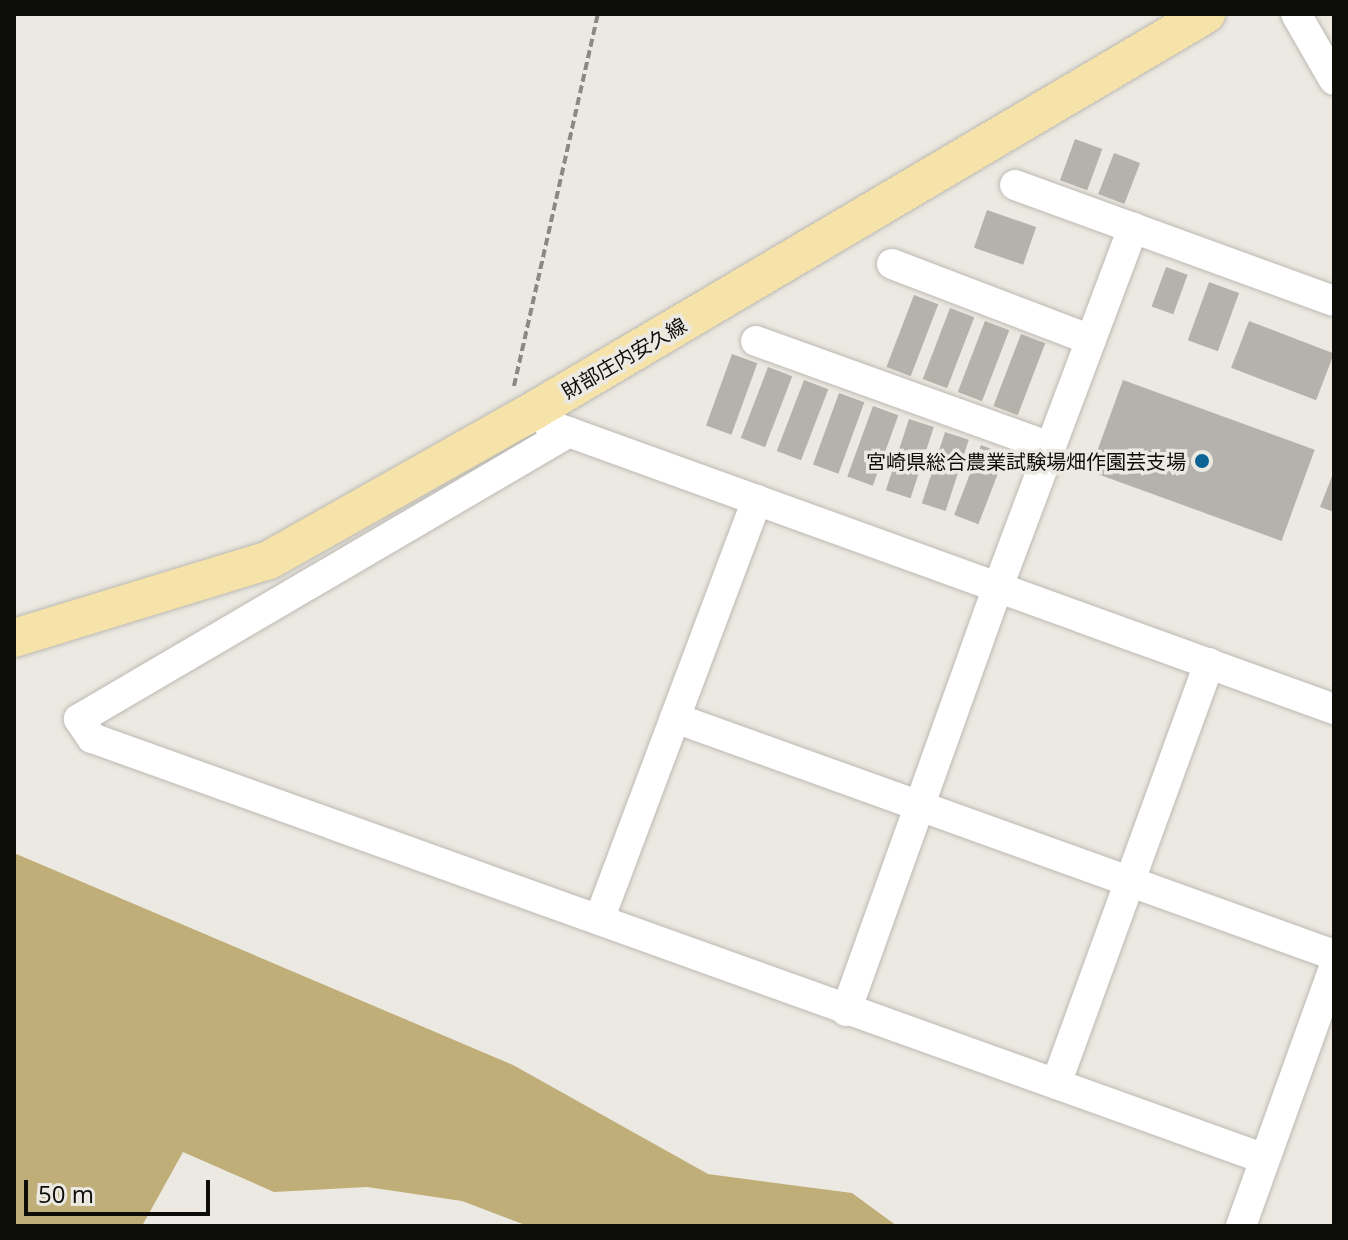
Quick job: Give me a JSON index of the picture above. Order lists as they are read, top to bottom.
{
  "streets": {
    "main road": ["財部庄内安久線"]
  },
  "places": ["宮崎県総合農業試験場畑作園芸支場"],
  "scale_bar": "50 m"
}
